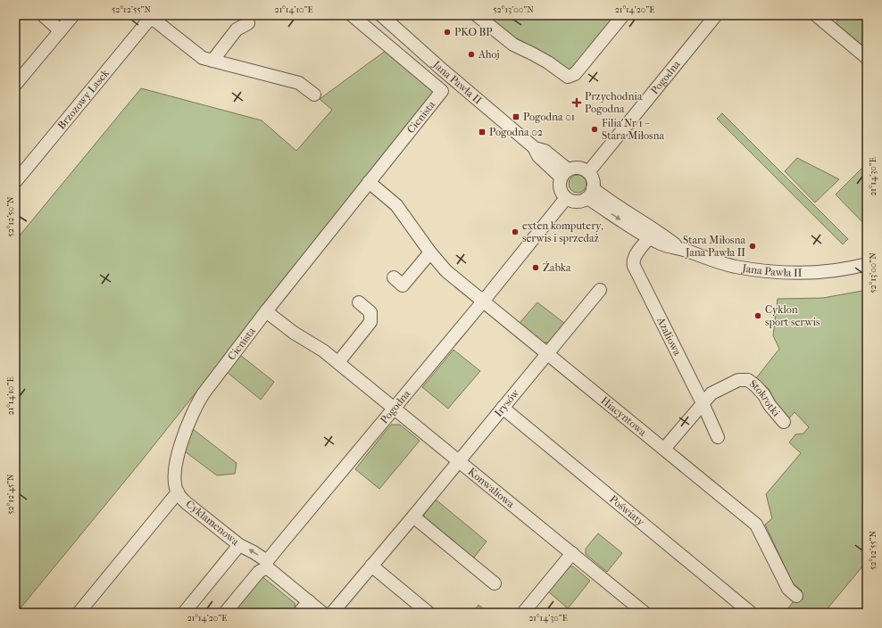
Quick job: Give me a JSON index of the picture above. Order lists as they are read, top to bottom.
{
  "streets": {
    "street": [
      "Pogodna",
      "Jana Pawła II",
      "Brzozowy Lasek",
      "Cienista",
      "Azaliowa",
      "Stokrotki",
      "Irysów",
      "Hiacyntowa",
      "Konwaliowa",
      "Poświaty",
      "Cyklamenowa"
    ]
  },
  "crossings": [
    ["Pogodna", "Jana Pawła II"],
    ["Pogodna", "Hiacyntowa"],
    ["Pogodna", "Konwaliowa"],
    ["Pogodna", "Cyklamenowa"],
    ["Jana Pawła II", "Azaliowa"],
    ["Cienista", "Hiacyntowa"],
    ["Cienista", "Konwaliowa"],
    ["Cienista", "Cyklamenowa"],
    ["Azaliowa", "Stokrotki"],
    ["Stokrotki", "Hiacyntowa"],
    ["Irysów", "Hiacyntowa"],
    ["Irysów", "Konwaliowa"],
    ["Irysów", "Poświaty"]
  ],
  "places": {
    "other": [
      "PKO BP",
      "Ahoj",
      "Filia Nr 1 – Stara Miłosna",
      "exten komputery, serwis i sprzedaż",
      "Stara Miłosna Jana Pawła II",
      "Żabka",
      "Cyklon sport serwis"
    ],
    "health": ["Przychodnia Pogodna"],
    "transit": ["Pogodna 01", "Pogodna 02"]
  },
  "coordinates": [
    "52°12'55\"N",
    "21°14'10\"E",
    "52°13'00\"N",
    "21°14'20\"E",
    "21°14'30\"E",
    "52°12'50\"N",
    "52°12'45\"N"
  ]
}
